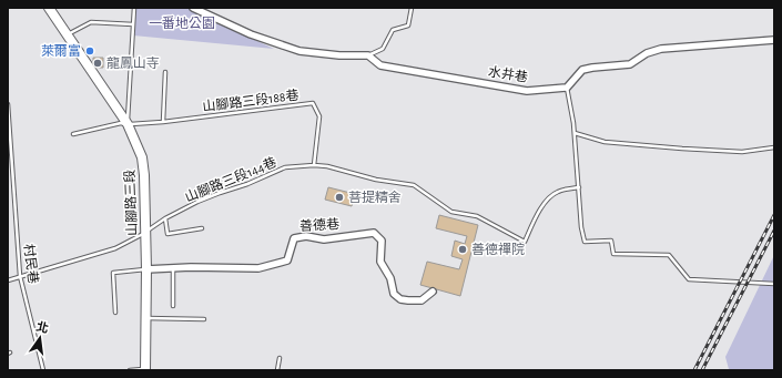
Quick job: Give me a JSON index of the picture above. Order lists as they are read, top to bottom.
{
  "streets": {
    "main road": ["山腳路三段"],
    "street": ["水井巷", "善德巷"],
    "lane": ["山腳路三段188巷", "山腳路三段144巷", "村民巷"]
  },
  "crossings": [
    ["山腳路三段188巷", "山腳路三段144巷"],
    ["山腳路三段188巷", "山腳路三段"],
    ["山腳路三段144巷", "山腳路三段"],
    ["山腳路三段144巷", "村民巷"],
    ["山腳路三段", "善德巷"]
  ],
  "parks": ["一番地公園"],
  "places": [
    "萊爾富",
    "龍鳳山寺",
    "菩提精舍",
    "善德禪院"
  ],
  "north": "top"
}
